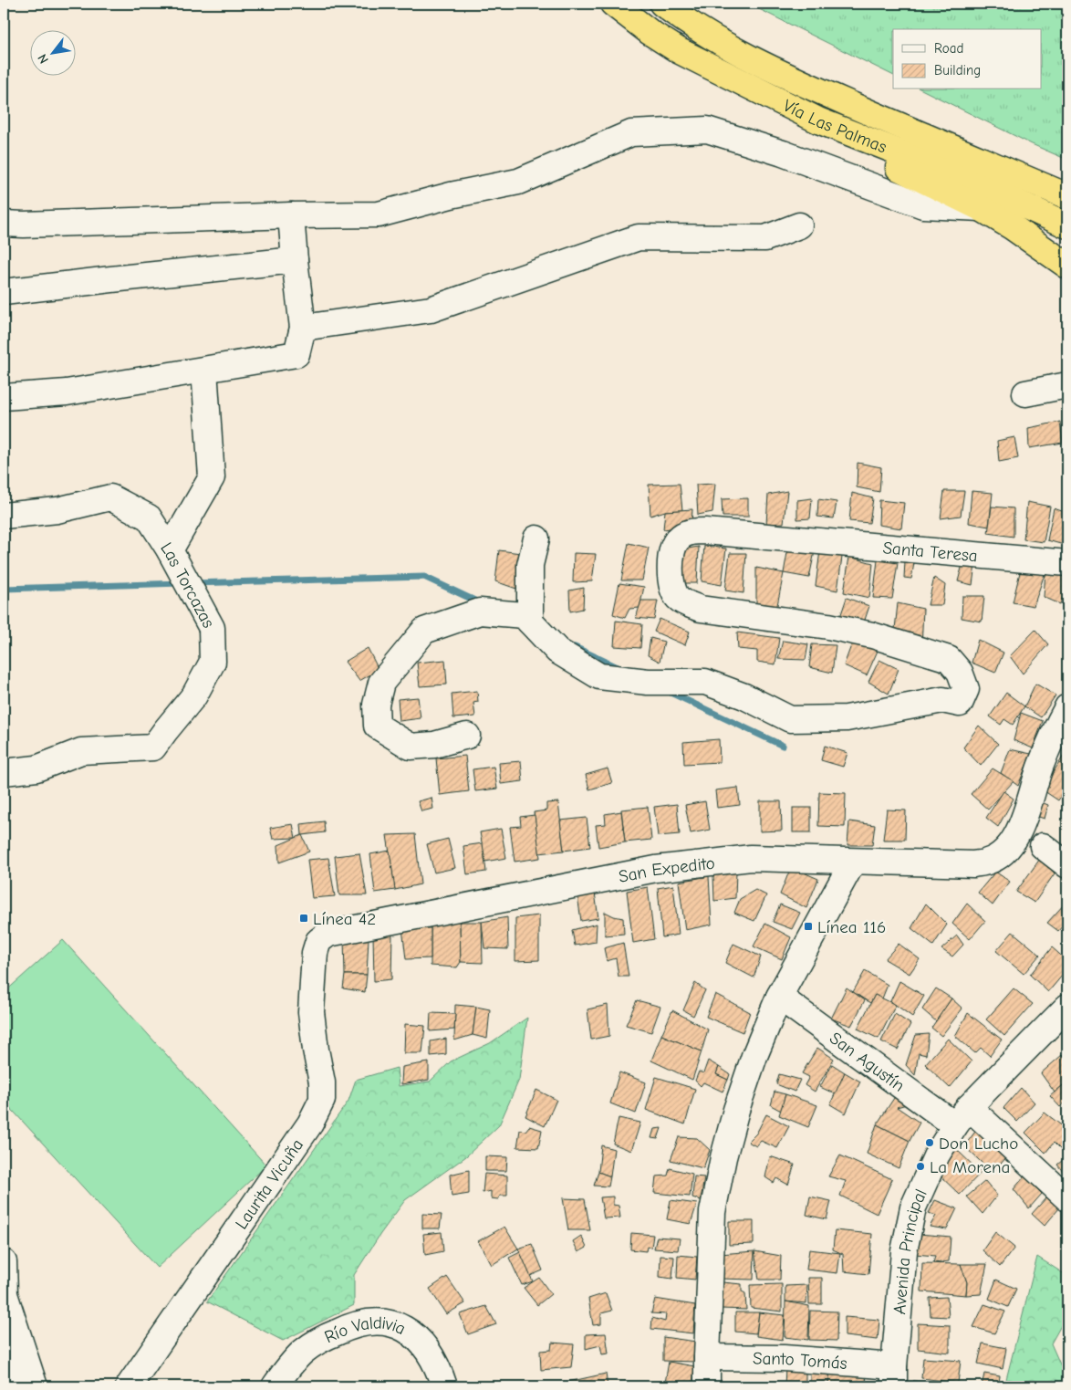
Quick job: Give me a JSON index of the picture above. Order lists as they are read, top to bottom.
{
  "streets": {
    "highway": ["Vía Las Palmas"],
    "street": [
      "Santa Teresa",
      "Las Torcazas",
      "San Expedito",
      "San Agustín",
      "Laurita Vicuña",
      "Avenida Principal",
      "Río Valdivia",
      "Santo Tomás"
    ]
  },
  "crossings": [
    ["San Expedito", "Laurita Vicuña"],
    ["San Agustín", "Avenida Principal"],
    ["Avenida Principal", "Santo Tomás"]
  ],
  "places": {
    "transit": ["Línea 42", "Línea 116"],
    "other": ["Don Lucho", "La Morena"]
  },
  "legend": ["Road", "Building"],
  "north": "bottom left"
}
